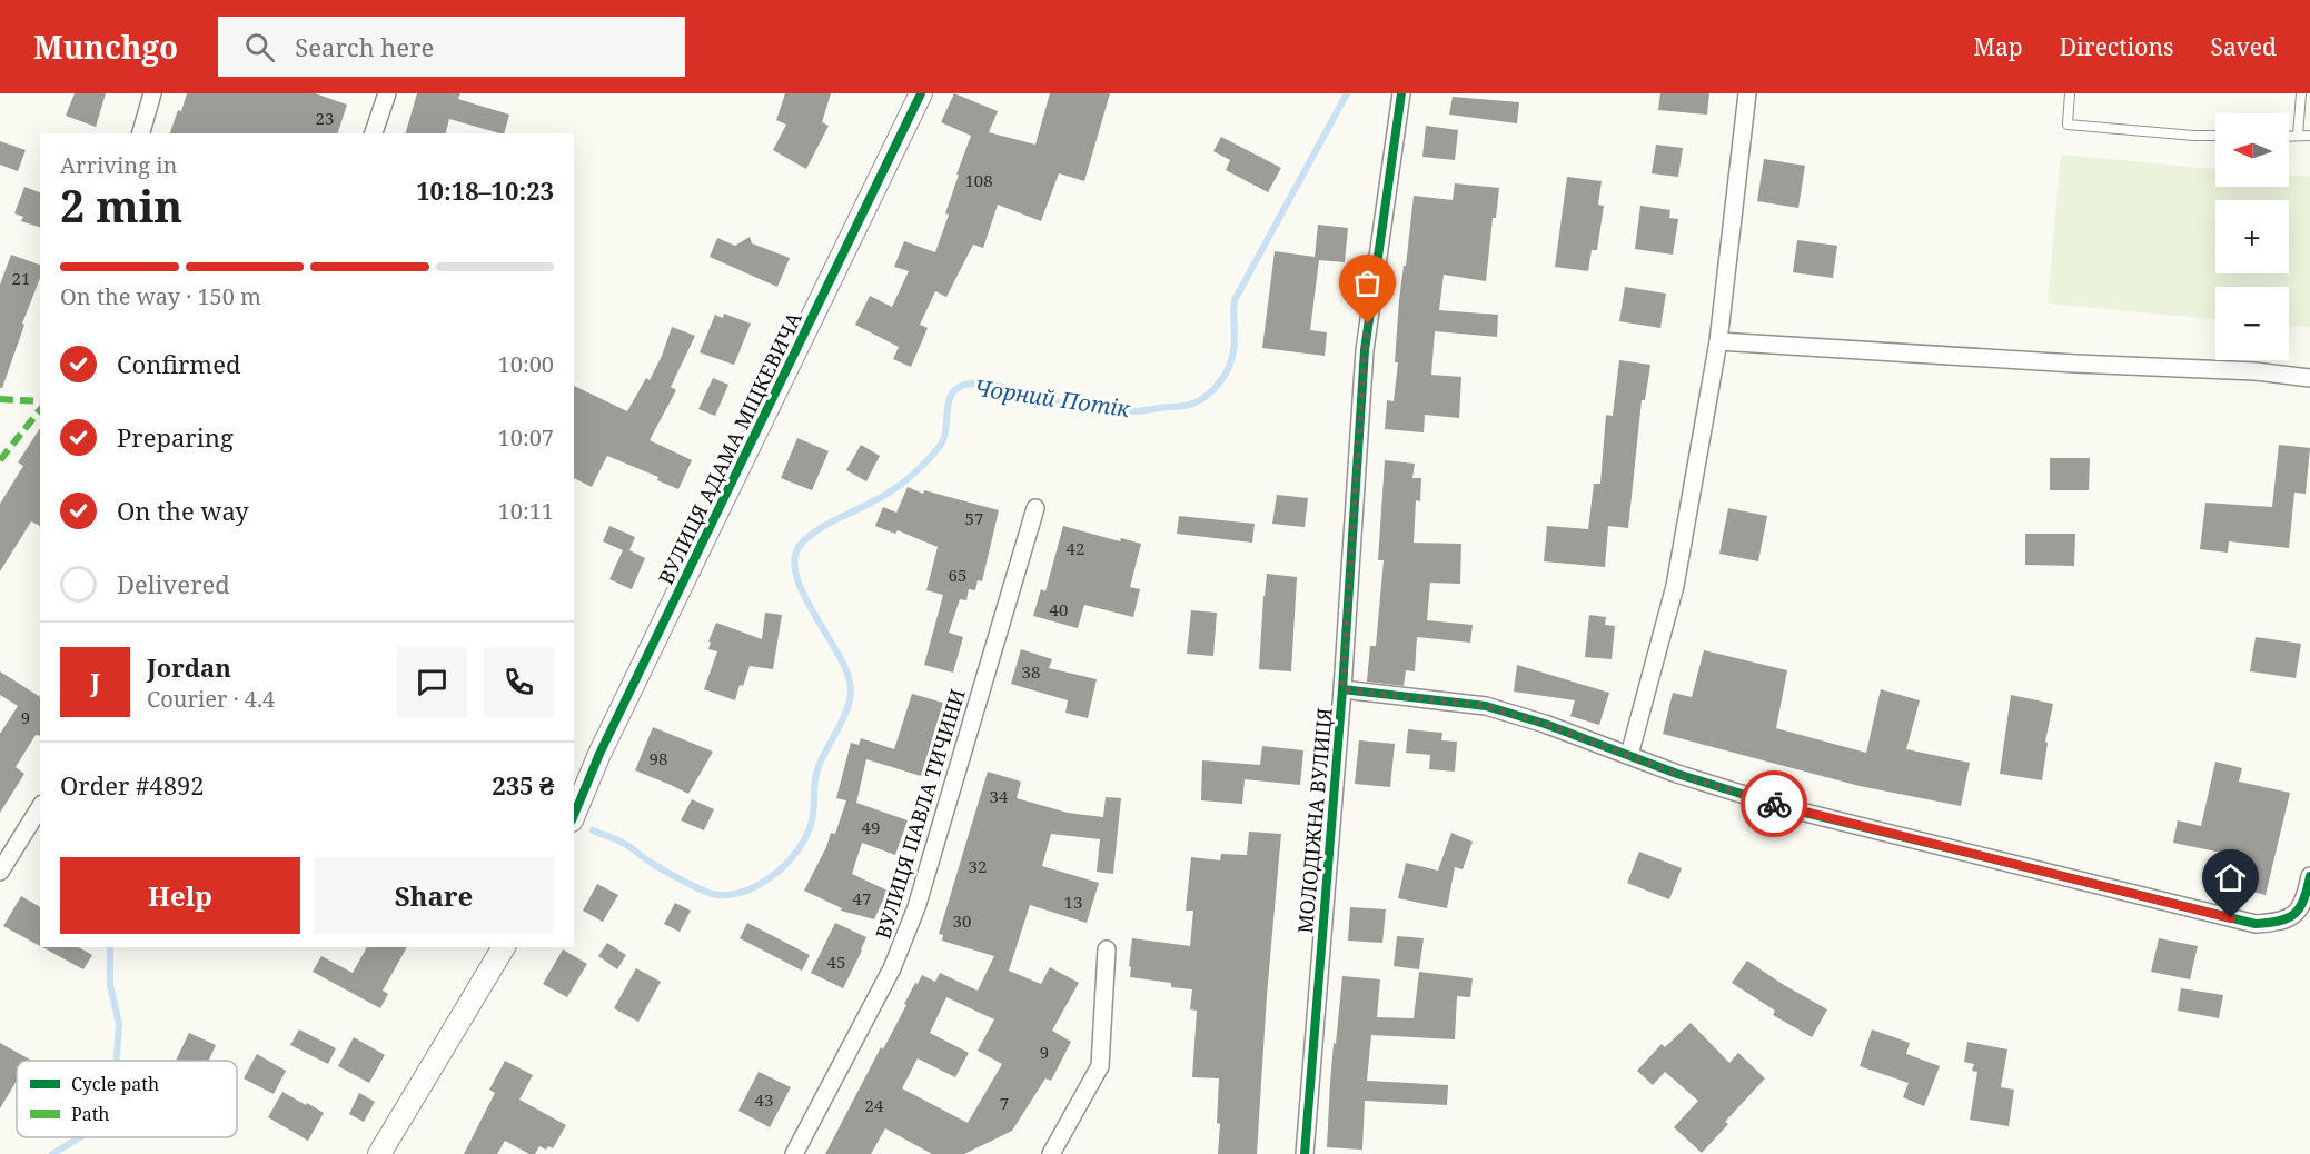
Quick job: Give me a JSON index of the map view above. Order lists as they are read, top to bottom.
{
  "streets": {
    "street": ["ВУЛИЦЯ АДАМА МІЦКЕВИЧА", "ВУЛИЦЯ ПАВЛА ТИЧИНИ", "МОЛОДІЖНА ВУЛИЦЯ"]
  },
  "water": ["Чорний Потік"],
  "house_numbers": [
    "23",
    "108",
    "21",
    "57",
    "42",
    "65",
    "40",
    "38",
    "9",
    "98",
    "34",
    "49",
    "32",
    "47",
    "13",
    "30",
    "45",
    "9",
    "43",
    "7",
    "24"
  ],
  "legend": ["Cycle path", "Path"],
  "north": "left",
  "page": {
    "header": "Munchgo",
    "search": "Search here",
    "nav": ["Map", "Directions", "Saved"],
    "map_buttons": ["+", "−"],
    "heading": ["2 min", "Arriving in", "10:18–10:23"],
    "panel": [
      "Jordan",
      "Courier · 4.4",
      "Order #4892",
      "235 ₴"
    ],
    "bar": "On the way · 150 m",
    "list": [
      ["Confirmed", "10:00"],
      ["Preparing", "10:07"],
      ["On the way", "10:11"],
      "Delivered"
    ],
    "round": "J",
    "buttons": ["Help", "Share"]
  }
}
